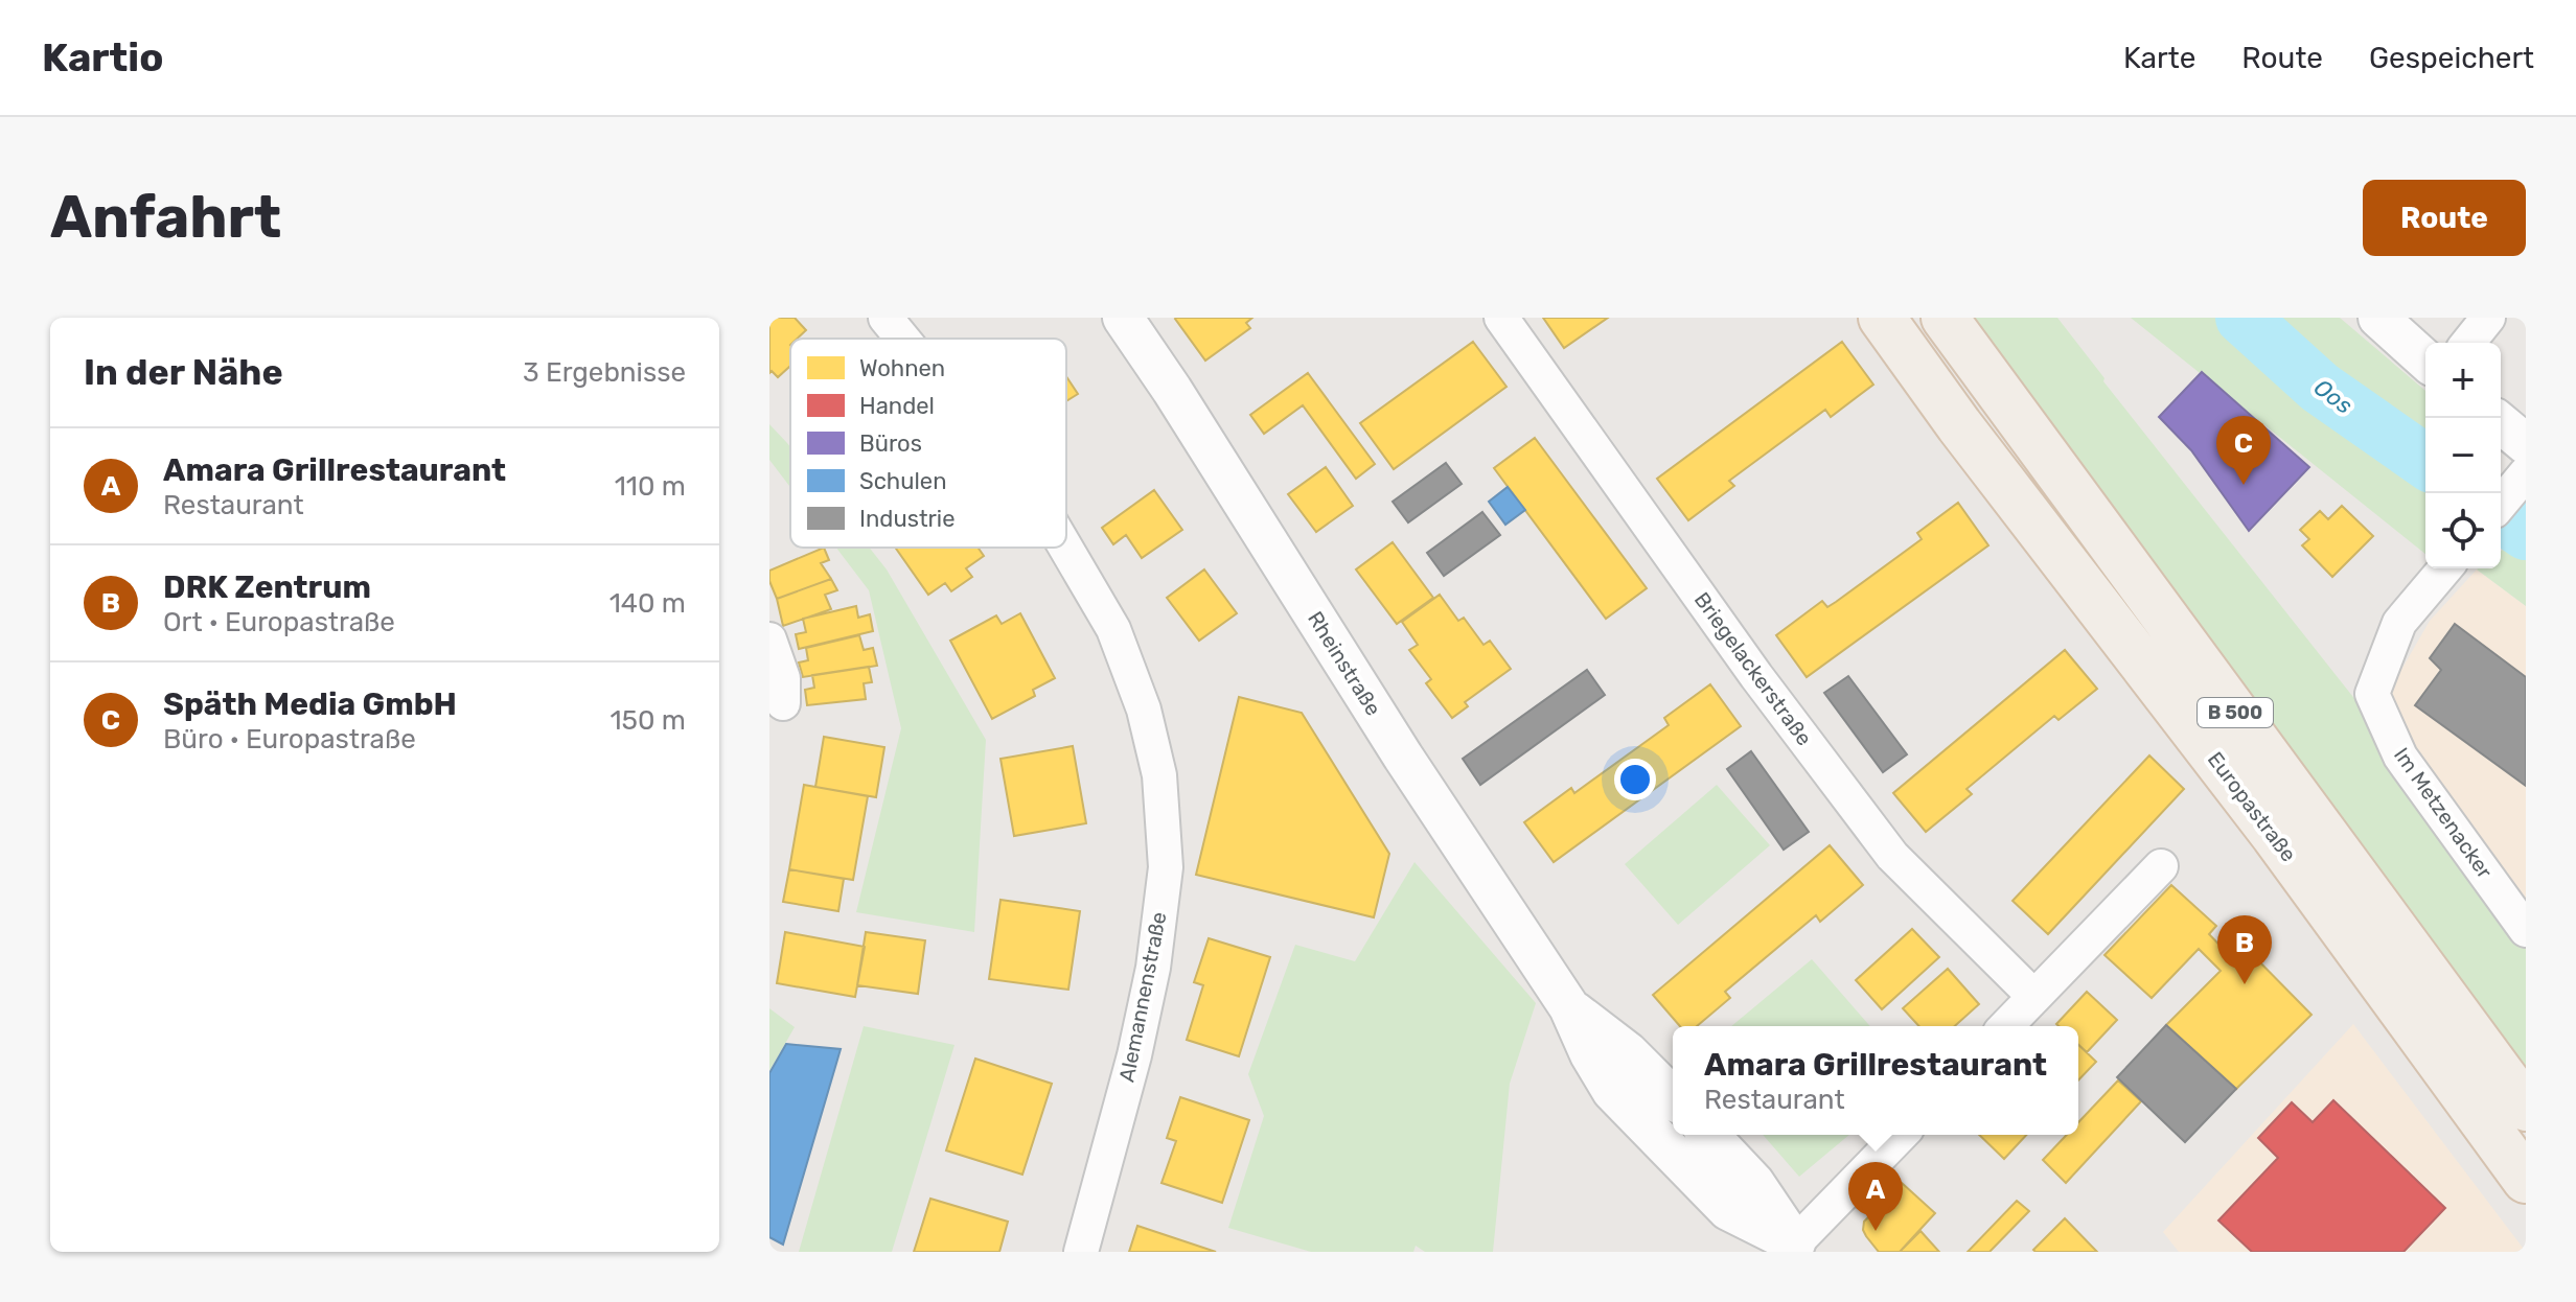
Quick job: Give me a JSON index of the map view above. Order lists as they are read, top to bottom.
{
  "streets": {
    "main road": ["B 500", "Europastraße"],
    "street": [
      "Rheinstraße",
      "Briegelackerstraße",
      "Im Metzenacker",
      "Alemannenstraße"
    ]
  },
  "water": ["Oos"],
  "legend": [
    "Wohnen",
    "Handel",
    "Büros",
    "Schulen",
    "Industrie"
  ],
  "page": {
    "header": "Kartio",
    "nav": ["Karte", "Route", "Gespeichert"],
    "buttons": "Route",
    "title": "Anfahrt",
    "heading": ["In der Nähe", "3 Ergebnisse"],
    "map_buttons": ["+", "−"],
    "pins": ["C", "B", "A"],
    "list": [
      {
        "mark": "A",
        "name": "Amara Grillrestaurant",
        "note": "Restaurant",
        "value": "110 m"
      },
      {
        "mark": "B",
        "name": "DRK Zentrum",
        "note": "Ort · Europastraße",
        "value": "140 m"
      },
      {
        "mark": "C",
        "name": "Späth Media GmbH",
        "note": "Büro · Europastraße",
        "value": "150 m"
      }
    ],
    "popup": ["Amara Grillrestaurant", "Restaurant"]
  }
}
